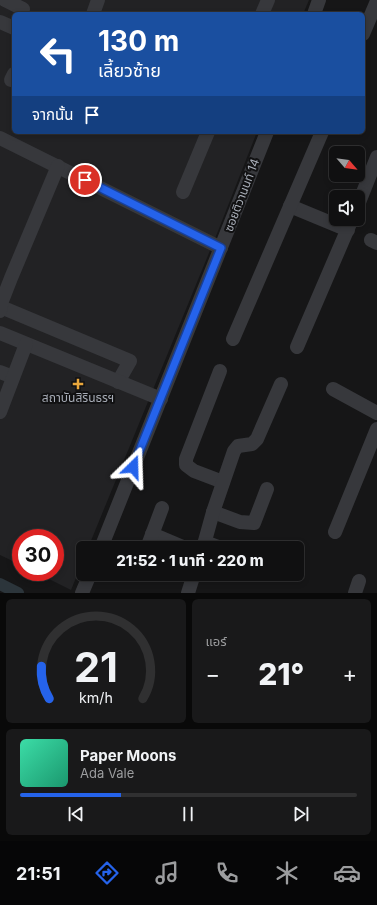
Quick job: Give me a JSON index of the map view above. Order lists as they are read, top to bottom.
{
  "streets": {
    "street": ["ซอยติวานนท์ 14"]
  },
  "places": {
    "health": ["สถาบันสิรินธรฯ"]
  },
  "north": "bottom right",
  "page": {
    "turn": ["130 m", "เลี้ยวซ้าย"],
    "then": "จากนั้น",
    "limit": "30",
    "trip": "21:52 · 1 นาที · 220 m",
    "tile": "แอร์",
    "heat": ["−", "21°", "+"],
    "song": ["Paper Moons", "Ada Vale"],
    "tabs": "21:51",
    "gauge": ["21", "km/h"]
  }
}
